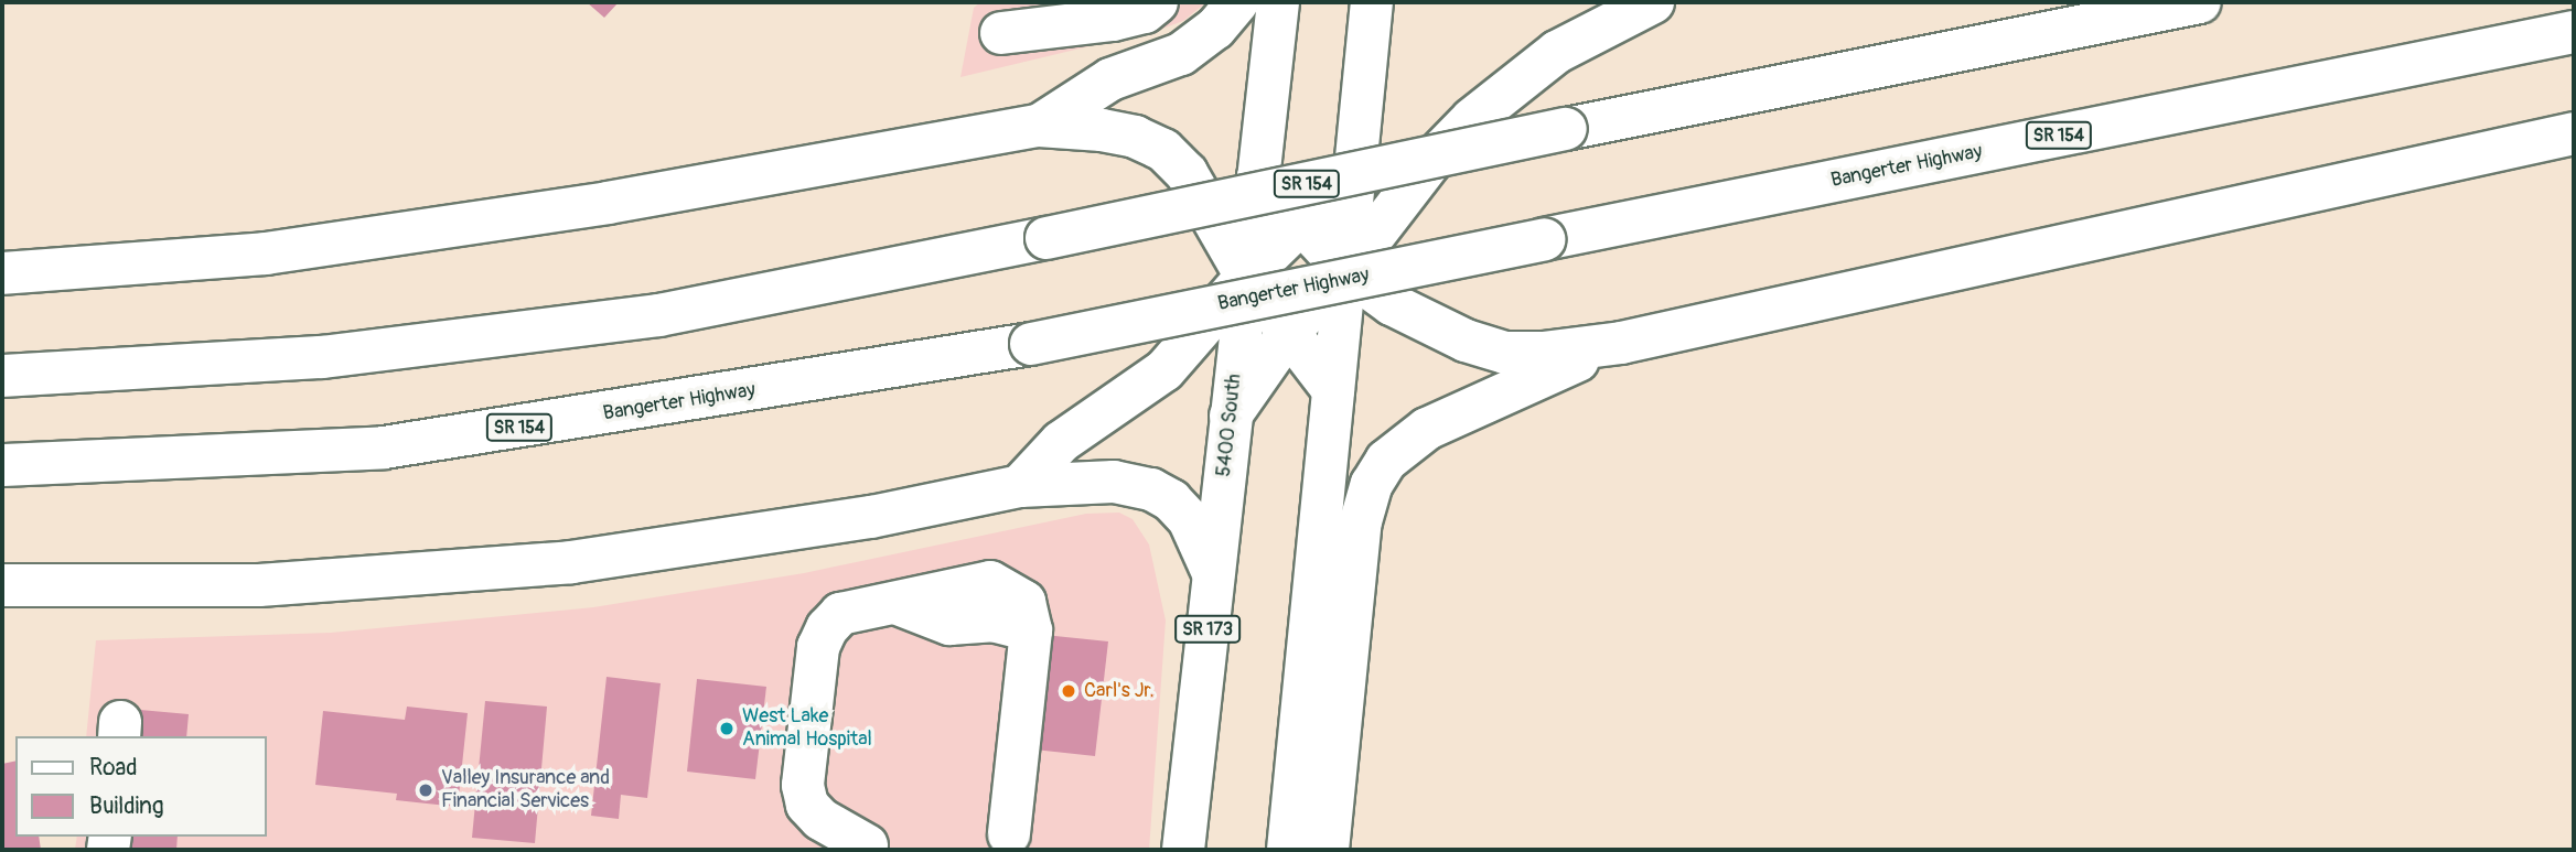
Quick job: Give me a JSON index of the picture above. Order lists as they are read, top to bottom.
{
  "streets": {
    "main road": [
      "SR 154",
      "Bangerter Highway",
      "5400 South",
      "SR 173"
    ]
  },
  "places": ["Carl's Jr.", "West Lake Animal Hospital", "Valley Insurance and Financial Services"],
  "legend": ["Road", "Building"]
}
